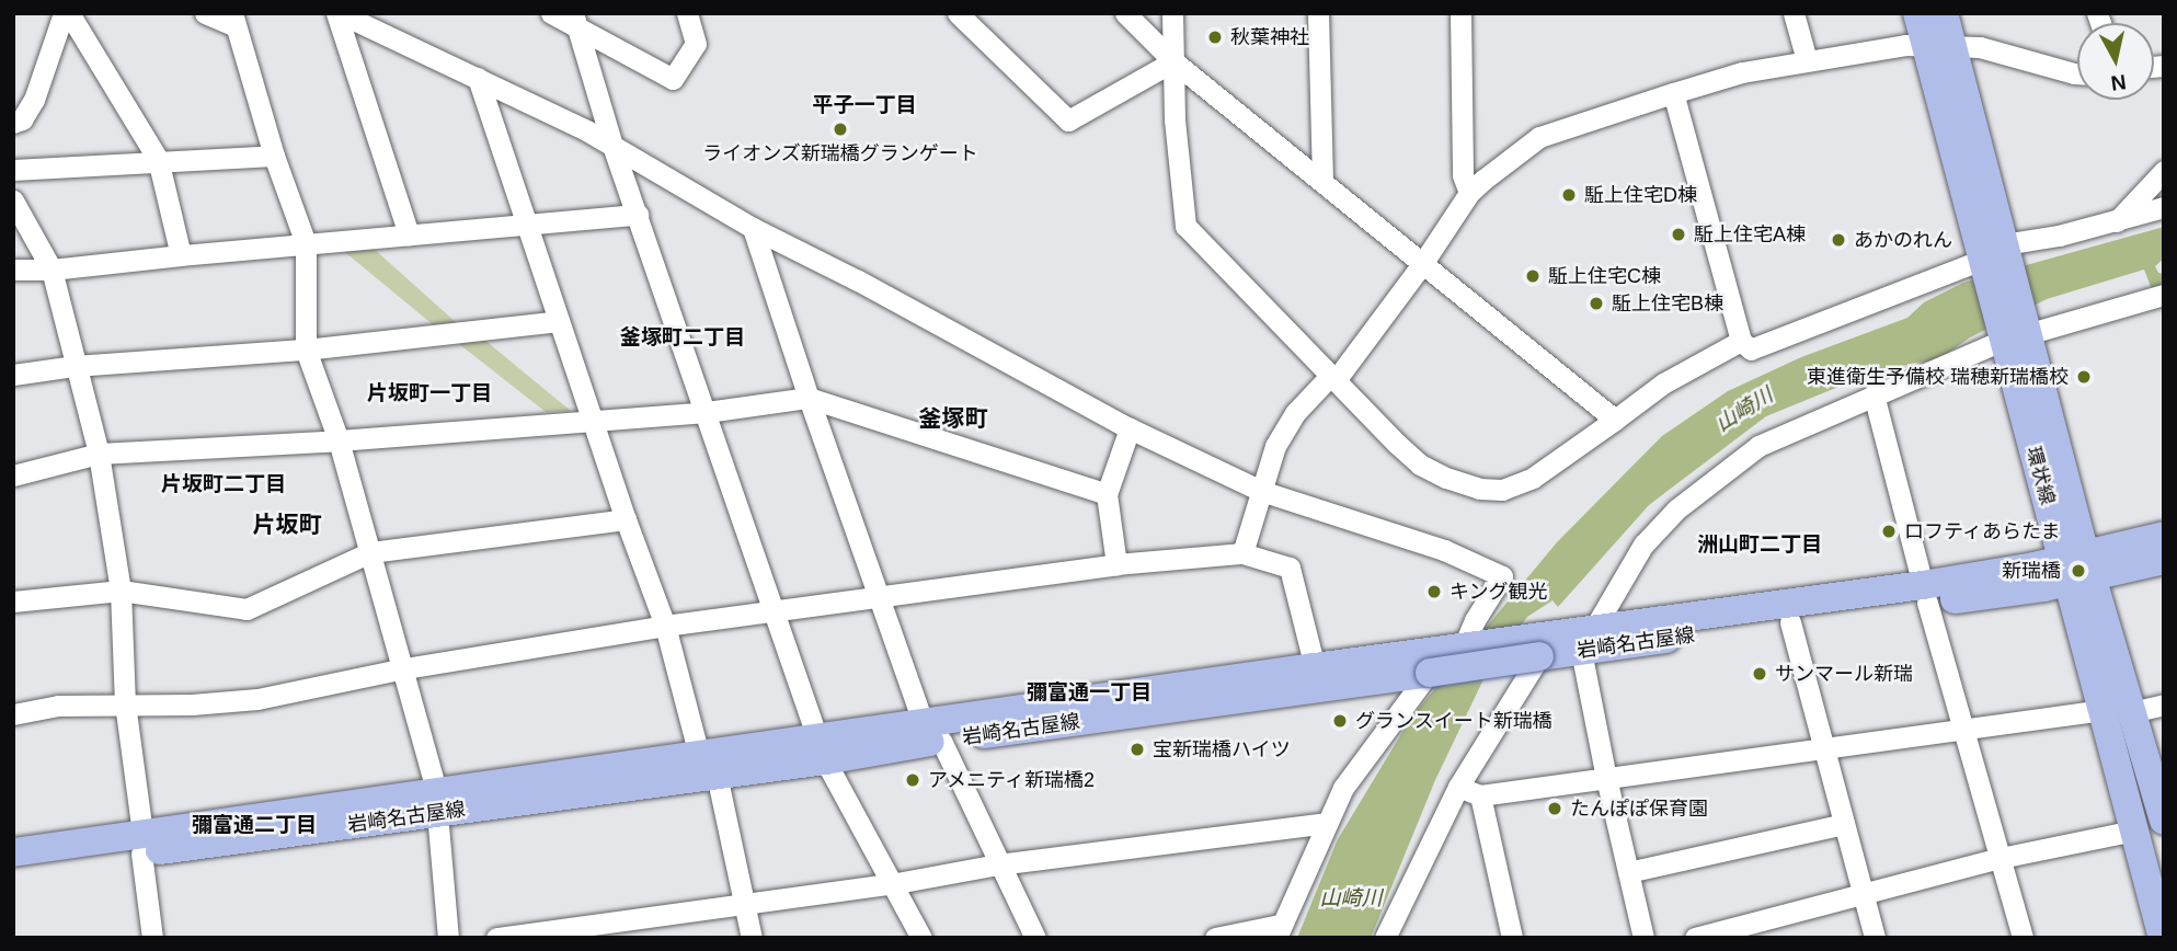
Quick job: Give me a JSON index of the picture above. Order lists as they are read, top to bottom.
{
  "streets": {
    "main road": ["環状線", "岩崎名古屋線"]
  },
  "crossings": [
    ["環状線", "岩崎名古屋線"]
  ],
  "districts": [
    "平子一丁目",
    "釜塚町二丁目",
    "片坂町一丁目",
    "釜塚町",
    "片坂町二丁目",
    "片坂町",
    "洲山町二丁目",
    "彌富通一丁目",
    "彌富通二丁目"
  ],
  "water": ["山崎川"],
  "places": [
    "秋葉神社",
    "ライオンズ新瑞橋グランゲート",
    "駈上住宅D棟",
    "駈上住宅A棟",
    "あかのれん",
    "駈上住宅C棟",
    "駈上住宅B棟",
    "東進衛生予備校 瑞穂新瑞橋校",
    "ロフティあらたま",
    "新瑞橋",
    "キング観光",
    "サンマール新瑞",
    "グランスイート新瑞橋",
    "宝新瑞橋ハイツ",
    "アメニティ新瑞橋2",
    "たんぽぽ保育園"
  ],
  "north": "bottom"
}
